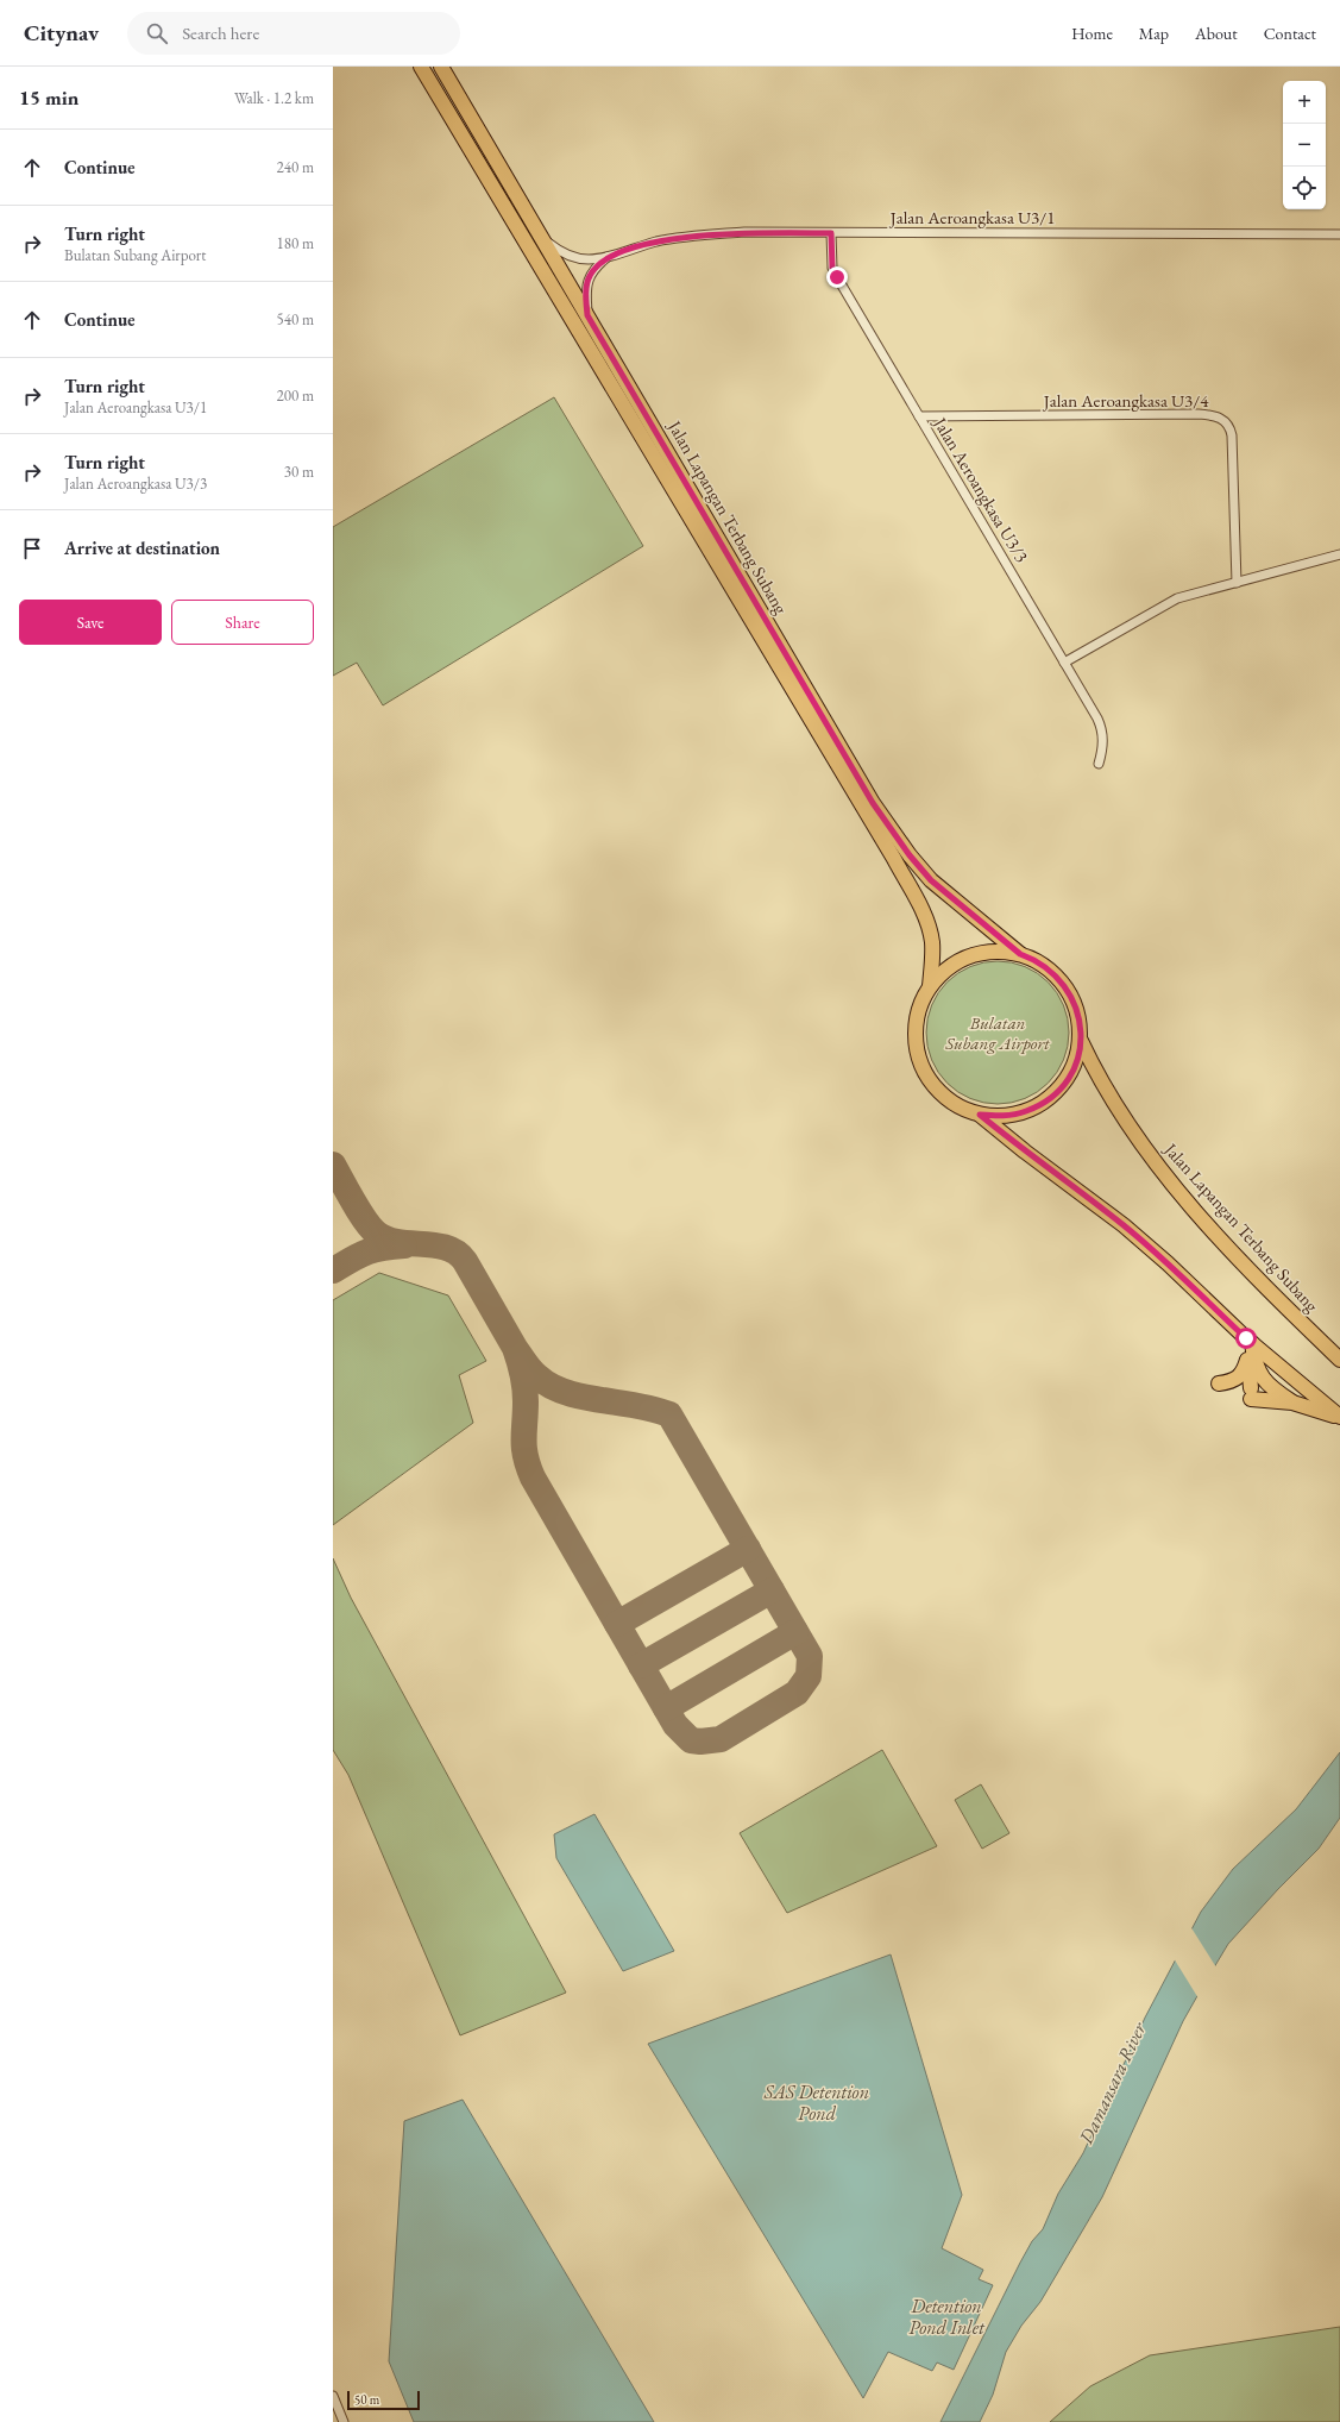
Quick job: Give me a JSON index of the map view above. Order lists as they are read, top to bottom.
{
  "streets": {
    "main road": ["Jalan Lapangan Terbang Subang"],
    "street": ["Jalan Aeroangkasa U3/1", "Jalan Aeroangkasa U3/4", "Jalan Aeroangkasa U3/3"]
  },
  "crossings": [
    ["Jalan Aeroangkasa U3/1", "Jalan Aeroangkasa U3/3"],
    ["Jalan Aeroangkasa U3/1", "Jalan Lapangan Terbang Subang"],
    ["Jalan Aeroangkasa U3/4", "Jalan Aeroangkasa U3/3"]
  ],
  "water": ["Damansara River", "SAS Detention Pond", "Detention Pond Inlet"],
  "parks": ["Bulatan Subang Airport"],
  "scale_bar": "50 m",
  "page": {
    "header": "Citynav",
    "search": "Search here",
    "nav": [
      "Home",
      "Map",
      "About",
      "Contact"
    ],
    "heading": ["15 min", "Walk · 1.2 km"],
    "map_buttons": ["+", "−"],
    "list": [
      ["Continue", "240 m"],
      ["Turn right", "Bulatan Subang Airport", "180 m"],
      ["Continue", "540 m"],
      ["Turn right", "Jalan Aeroangkasa U3/1", "200 m"],
      ["Turn right", "Jalan Aeroangkasa U3/3", "30 m"],
      "Arrive at destination"
    ],
    "buttons": ["Save", "Share"],
    "scale": "50 m"
  }
}
